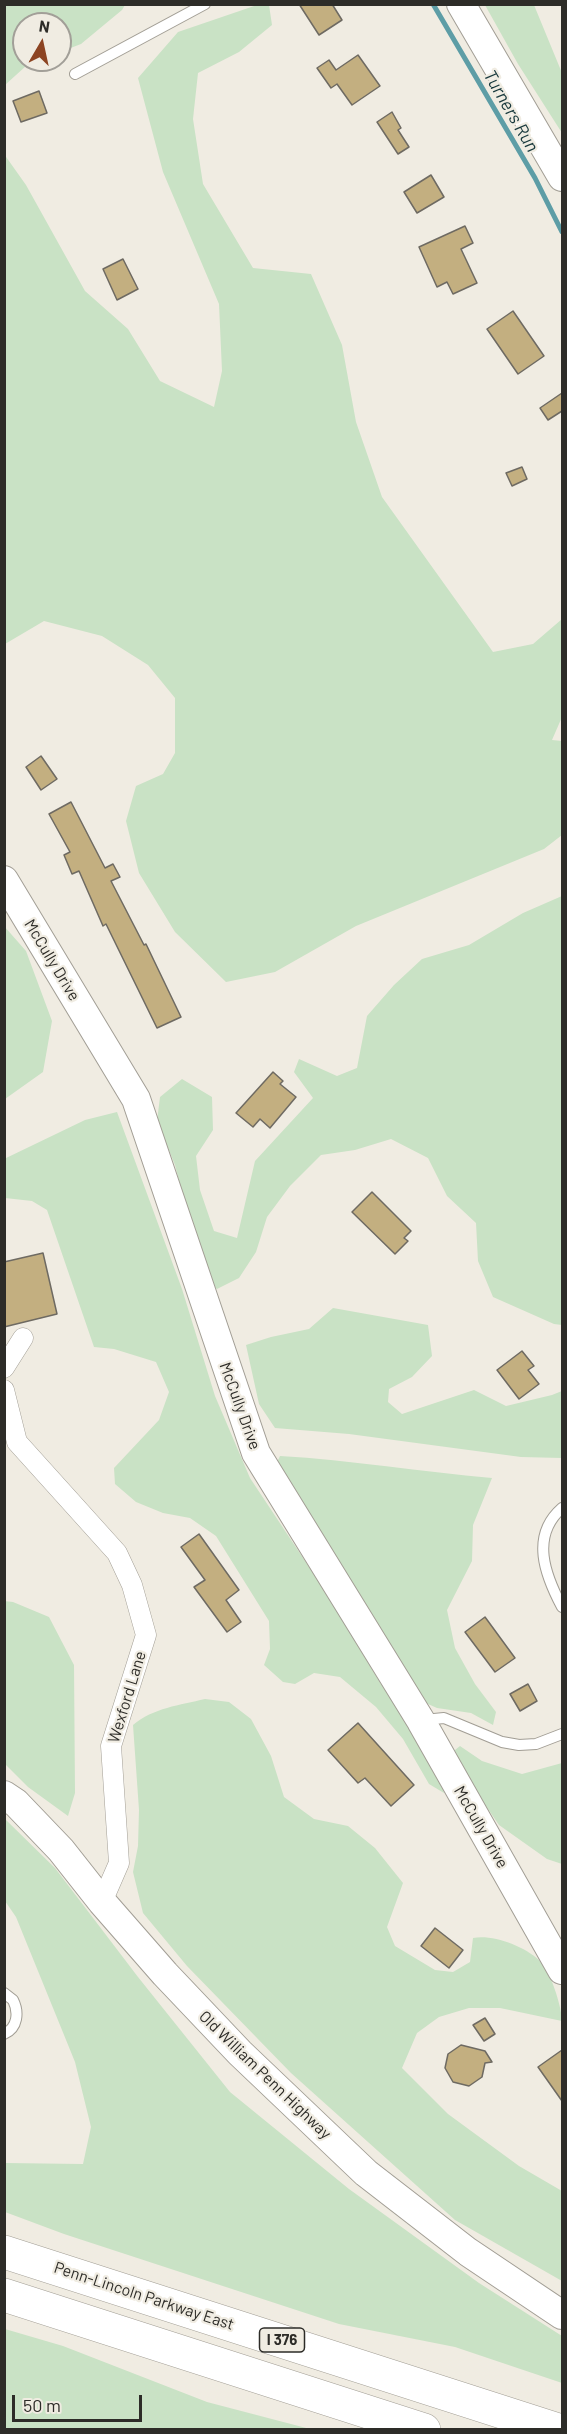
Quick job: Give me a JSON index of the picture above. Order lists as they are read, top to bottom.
{
  "streets": {
    "highway": ["Penn-Lincoln Parkway East", "I 376"],
    "street": ["McCully Drive", "Wexford Lane", "Old William Penn Highway"]
  },
  "crossings": [
    ["Wexford Lane", "Old William Penn Highway"]
  ],
  "water": ["Turners Run"],
  "scale_bar": "50 m",
  "north": "top"
}
